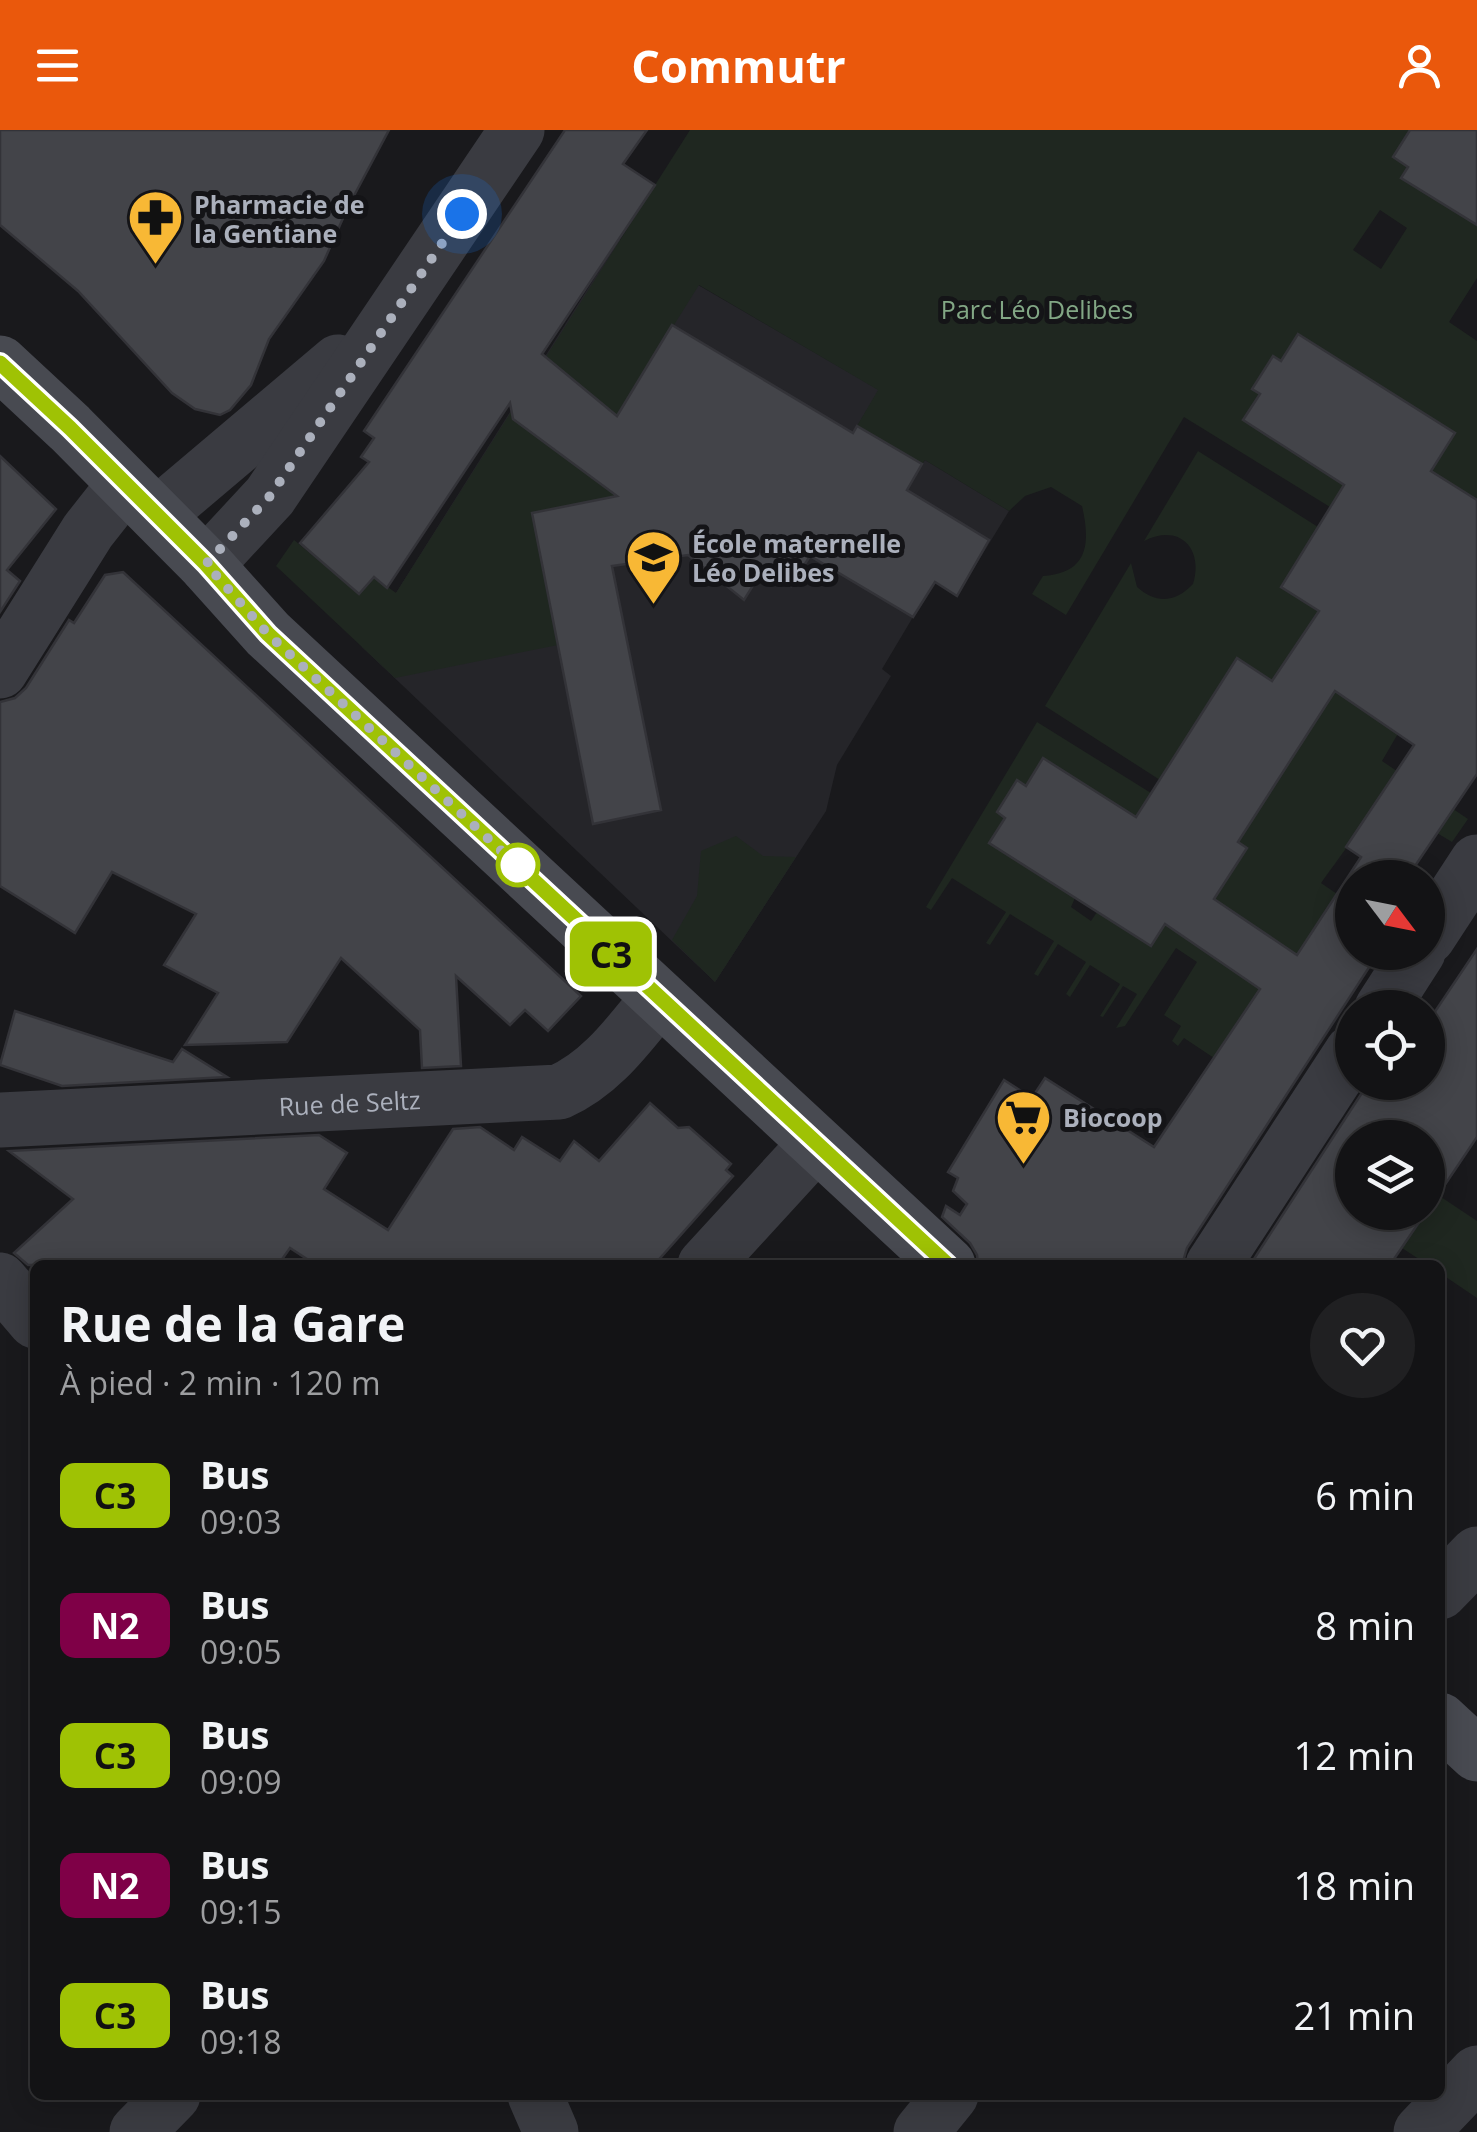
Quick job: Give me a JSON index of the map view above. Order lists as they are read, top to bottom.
{
  "streets": {
    "street": ["Rue de Seltz"]
  },
  "parks": ["Parc Léo Delibes"],
  "places": {
    "pharmacy": ["Pharmacie de la Gentiane"],
    "school or university": ["École maternelle Léo Delibes"],
    "supermarket": ["Biocoop"]
  },
  "lines": ["bus line C3"],
  "north": "bottom right",
  "page": {
    "header": "Commutr",
    "on_map": "C3",
    "heading": ["Rue de la Gare", "À pied · 2 min · 120 m"],
    "list": [
      {
        "mark": "C3",
        "name": "Bus",
        "note": "09:03",
        "value": "6 min"
      },
      {
        "mark": "N2",
        "name": "Bus",
        "note": "09:05",
        "value": "8 min"
      },
      {
        "mark": "C3",
        "name": "Bus",
        "note": "09:09",
        "value": "12 min"
      },
      {
        "mark": "N2",
        "name": "Bus",
        "note": "09:15",
        "value": "18 min"
      },
      {
        "mark": "C3",
        "name": "Bus",
        "note": "09:18",
        "value": "21 min"
      }
    ]
  }
}
